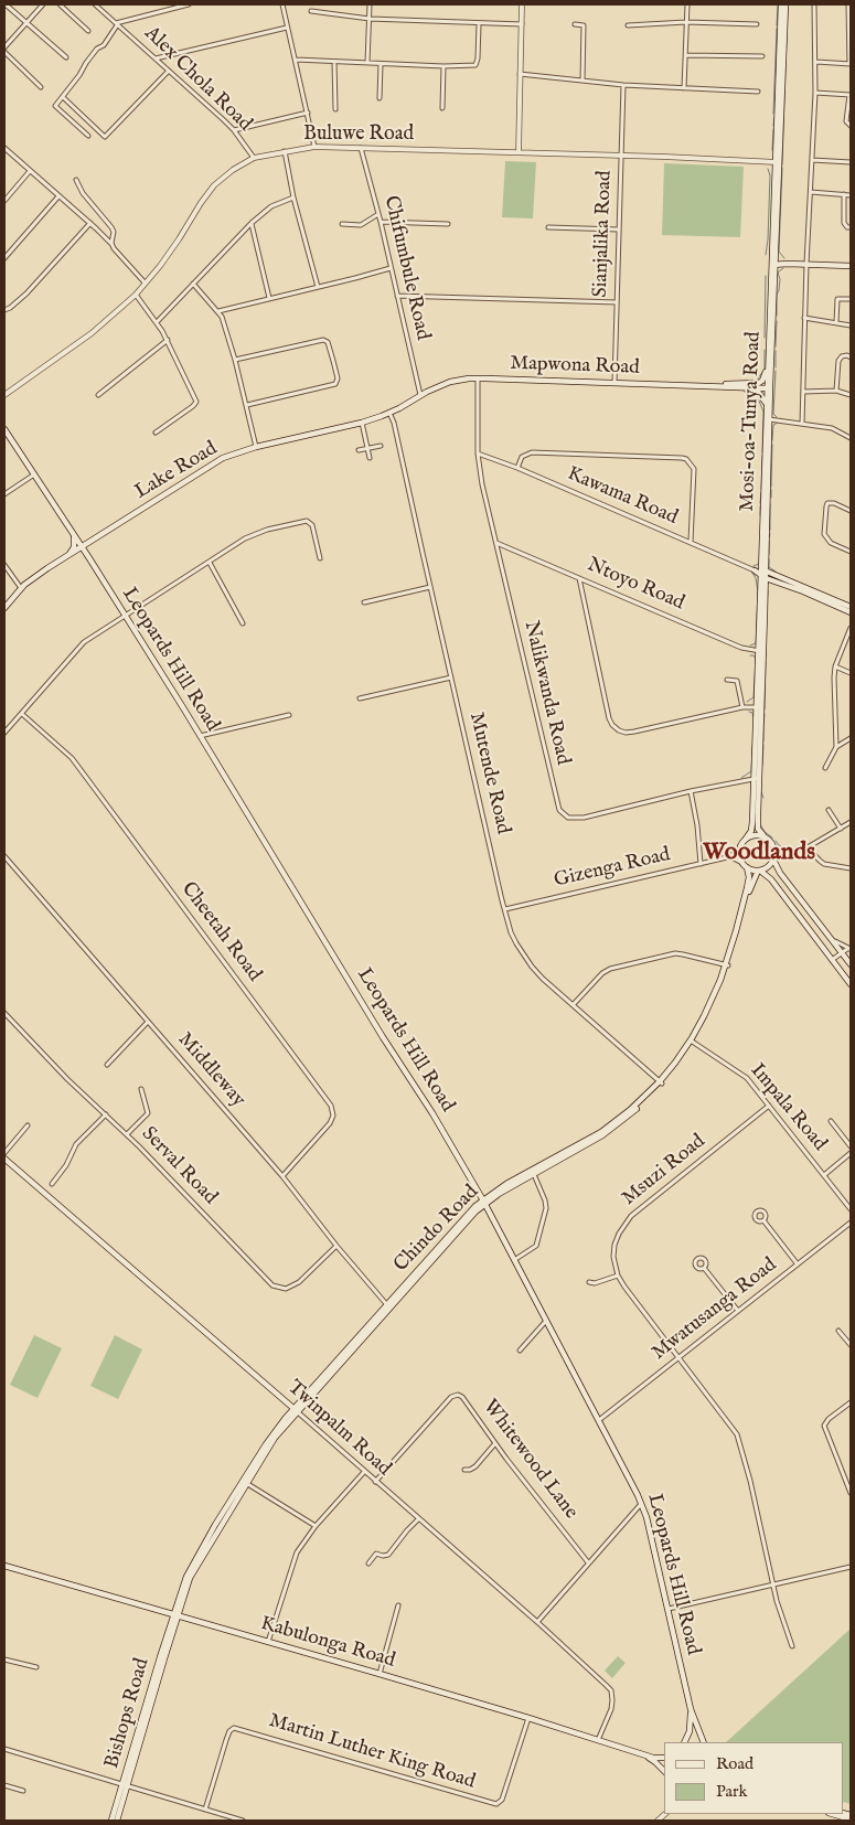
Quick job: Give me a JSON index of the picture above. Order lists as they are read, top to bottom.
{
  "streets": {
    "main road": [
      "Mapwona Road",
      "Mosi-oa-Tunya Road",
      "Lake Road",
      "Leopards Hill Road",
      "Chindo Road",
      "Twinpalm Road",
      "Kabulonga Road",
      "Bishops Road"
    ],
    "street": [
      "Alex Chola Road",
      "Buluwe Road",
      "Sianjalika Road",
      "Chifumbule Road",
      "Kawama Road",
      "Ntoyo Road",
      "Nalikwanda Road",
      "Mutende Road",
      "Gizenga Road",
      "Cheetah Road",
      "Middleway",
      "Impala Road",
      "Serval Road",
      "Msuzi Road",
      "Mwatusanga Road",
      "Whitewood Lane",
      "Martin Luther King Road"
    ]
  },
  "crossings": [
    ["Alex Chola Road", "Buluwe Road"],
    ["Buluwe Road", "Sianjalika Road"],
    ["Buluwe Road", "Chifumbule Road"],
    ["Buluwe Road", "Mosi-oa-Tunya Road"],
    ["Sianjalika Road", "Mapwona Road"],
    ["Chifumbule Road", "Mapwona Road"],
    ["Mapwona Road", "Mosi-oa-Tunya Road"],
    ["Mapwona Road", "Lake Road"],
    ["Mapwona Road", "Nalikwanda Road"],
    ["Mapwona Road", "Mutende Road"],
    ["Mosi-oa-Tunya Road", "Kawama Road"],
    ["Mosi-oa-Tunya Road", "Ntoyo Road"],
    ["Mosi-oa-Tunya Road", "Nalikwanda Road"],
    ["Mosi-oa-Tunya Road", "Gizenga Road"],
    ["Mosi-oa-Tunya Road", "Chindo Road"],
    ["Lake Road", "Leopards Hill Road"],
    ["Lake Road", "Mutende Road"],
    ["Kawama Road", "Nalikwanda Road"],
    ["Ntoyo Road", "Nalikwanda Road"],
    ["Leopards Hill Road", "Chindo Road"],
    ["Leopards Hill Road", "Mwatusanga Road"],
    ["Mutende Road", "Gizenga Road"],
    ["Mutende Road", "Chindo Road"],
    ["Gizenga Road", "Chindo Road"],
    ["Cheetah Road", "Middleway"],
    ["Middleway", "Serval Road"],
    ["Middleway", "Chindo Road"],
    ["Impala Road", "Msuzi Road"],
    ["Impala Road", "Chindo Road"],
    ["Msuzi Road", "Mwatusanga Road"],
    ["Chindo Road", "Twinpalm Road"],
    ["Chindo Road", "Kabulonga Road"],
    ["Chindo Road", "Bishops Road"],
    ["Twinpalm Road", "Whitewood Lane"],
    ["Twinpalm Road", "Kabulonga Road"],
    ["Kabulonga Road", "Bishops Road"],
    ["Kabulonga Road", "Martin Luther King Road"]
  ],
  "districts": ["Woodlands"],
  "legend": ["Road", "Park"]
}
